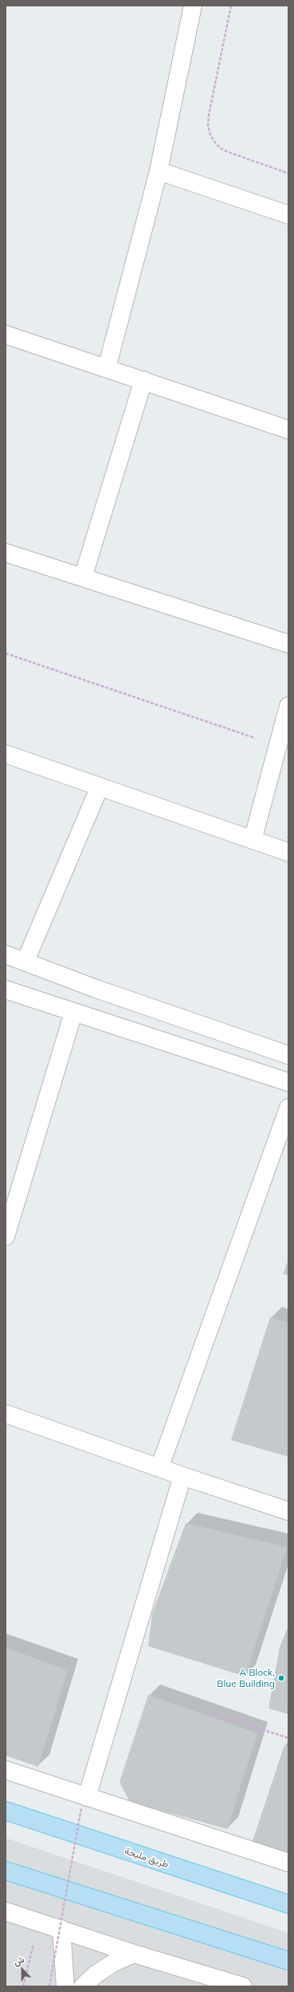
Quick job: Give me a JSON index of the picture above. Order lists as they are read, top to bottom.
{
  "streets": {
    "main road": ["طريق مليحة"]
  },
  "places": ["A Block, Blue Building"],
  "north": "top"
}
